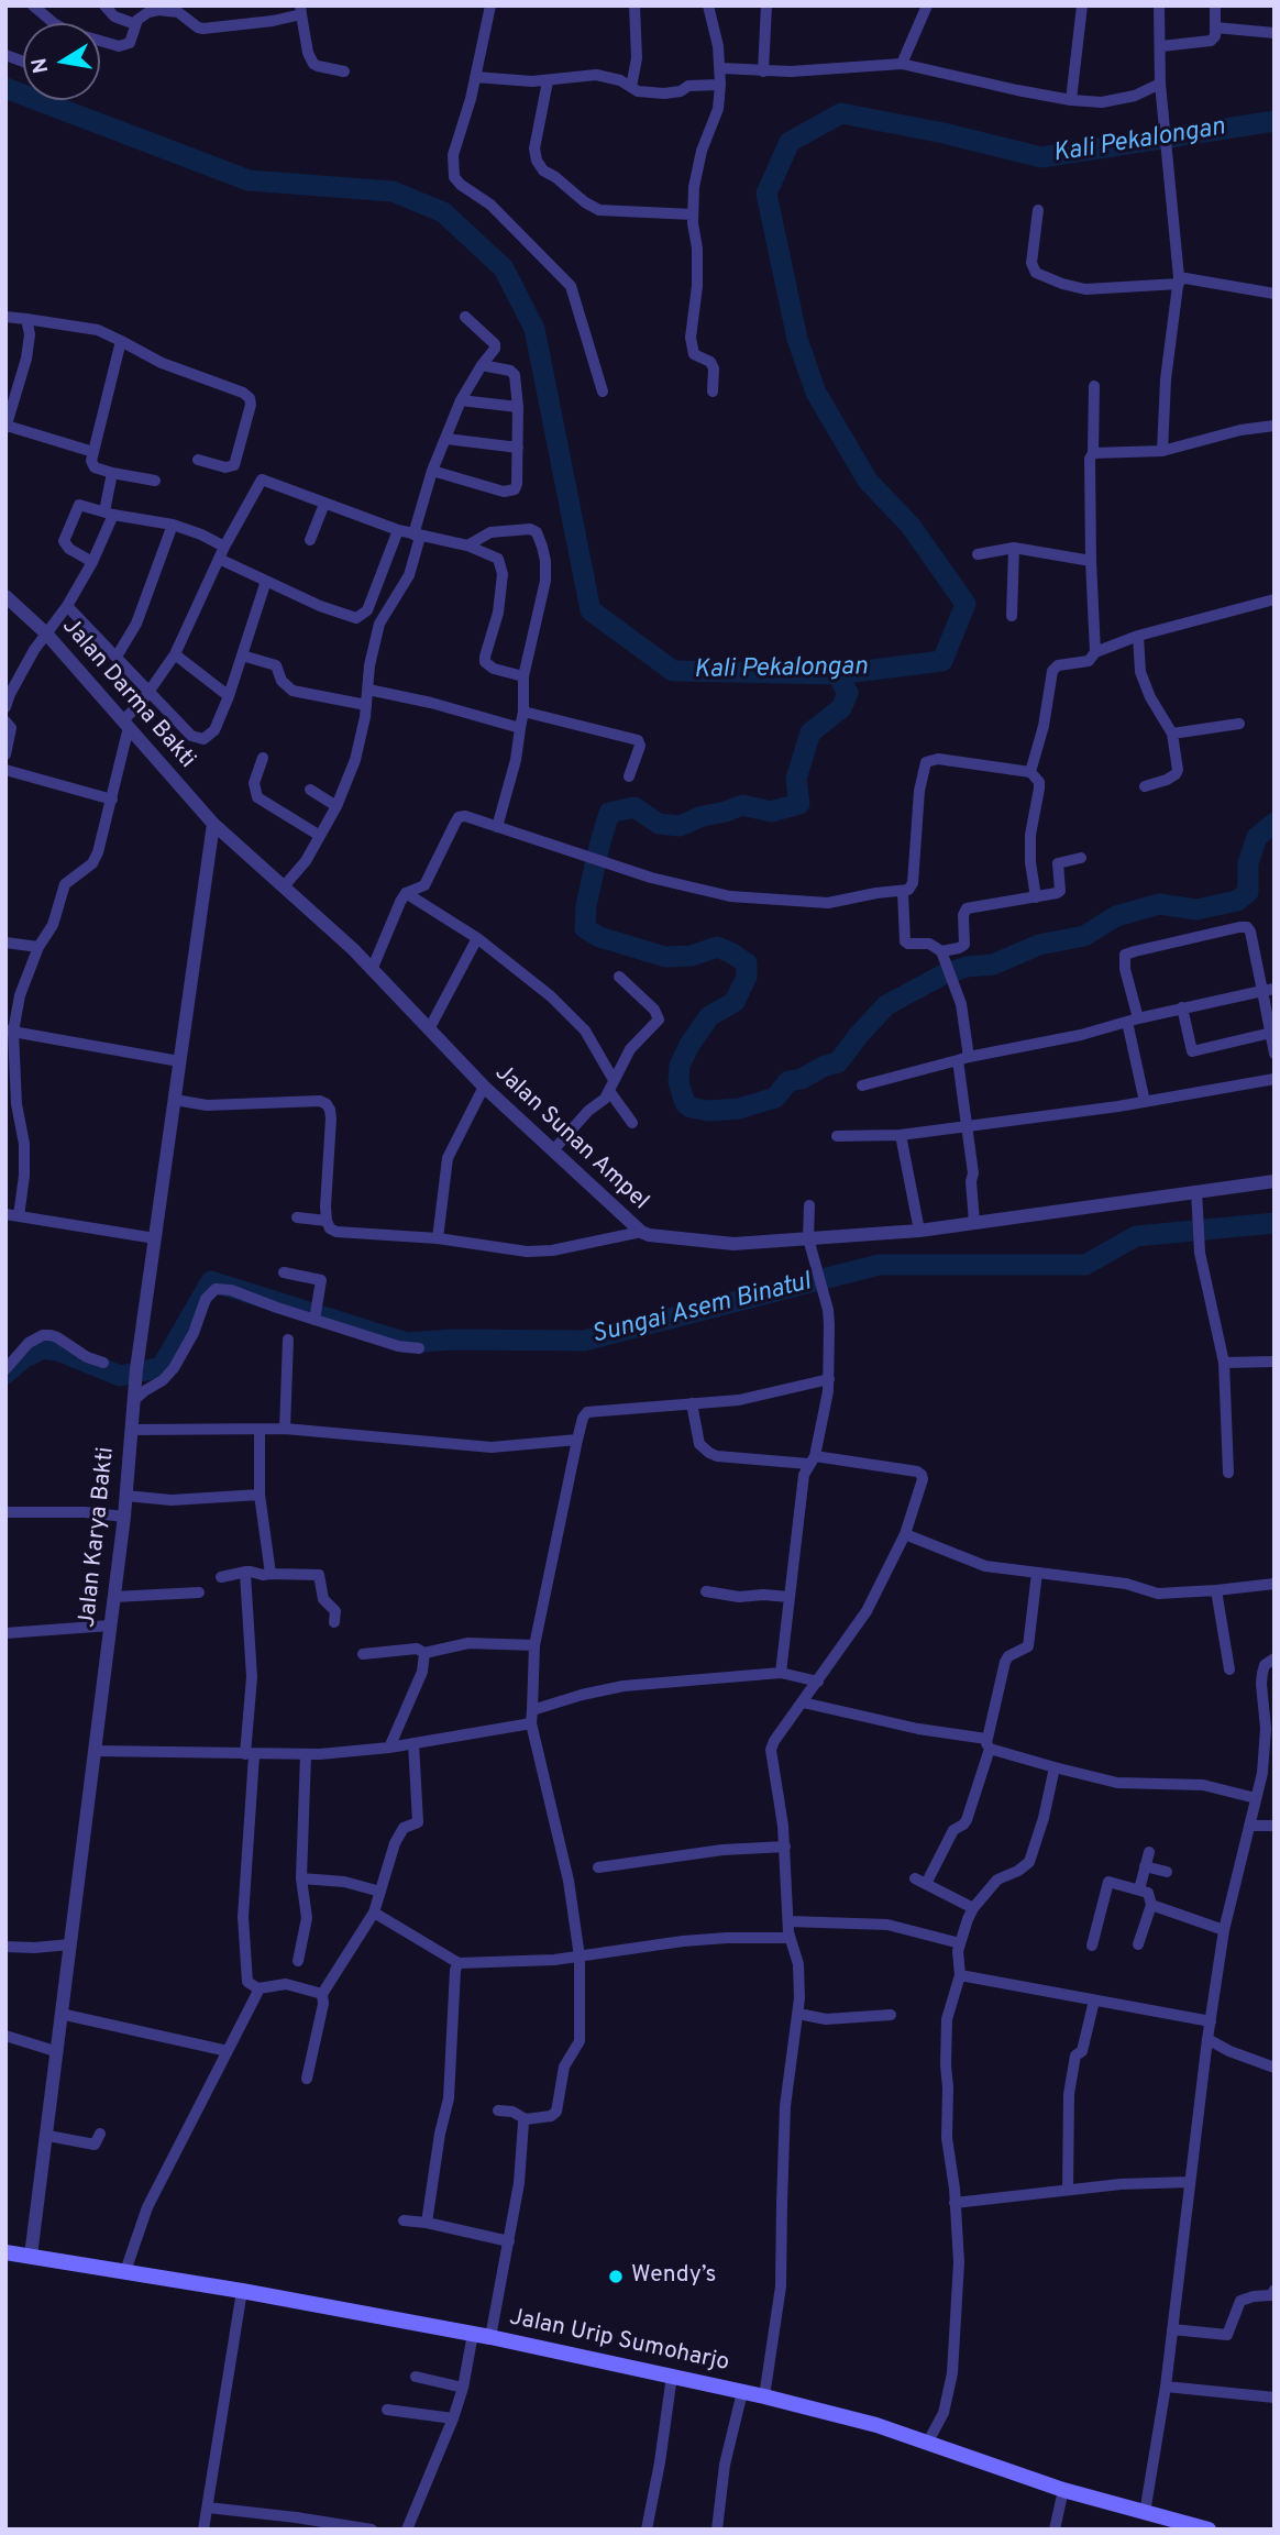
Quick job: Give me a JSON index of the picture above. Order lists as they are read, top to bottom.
{
  "streets": {
    "main road": ["Jalan Urip Sumoharjo"],
    "street": ["Jalan Darma Bakti", "Jalan Sunan Ampel", "Jalan Karya Bakti"]
  },
  "crossings": [
    ["Jalan Darma Bakti", "Jalan Sunan Ampel"],
    ["Jalan Darma Bakti", "Jalan Karya Bakti"],
    ["Jalan Sunan Ampel", "Jalan Karya Bakti"],
    ["Jalan Karya Bakti", "Jalan Urip Sumoharjo"]
  ],
  "water": ["Kali Pekalongan", "Sungai Asem Binatul"],
  "places": ["Wendy’s"],
  "north": "left"
}
